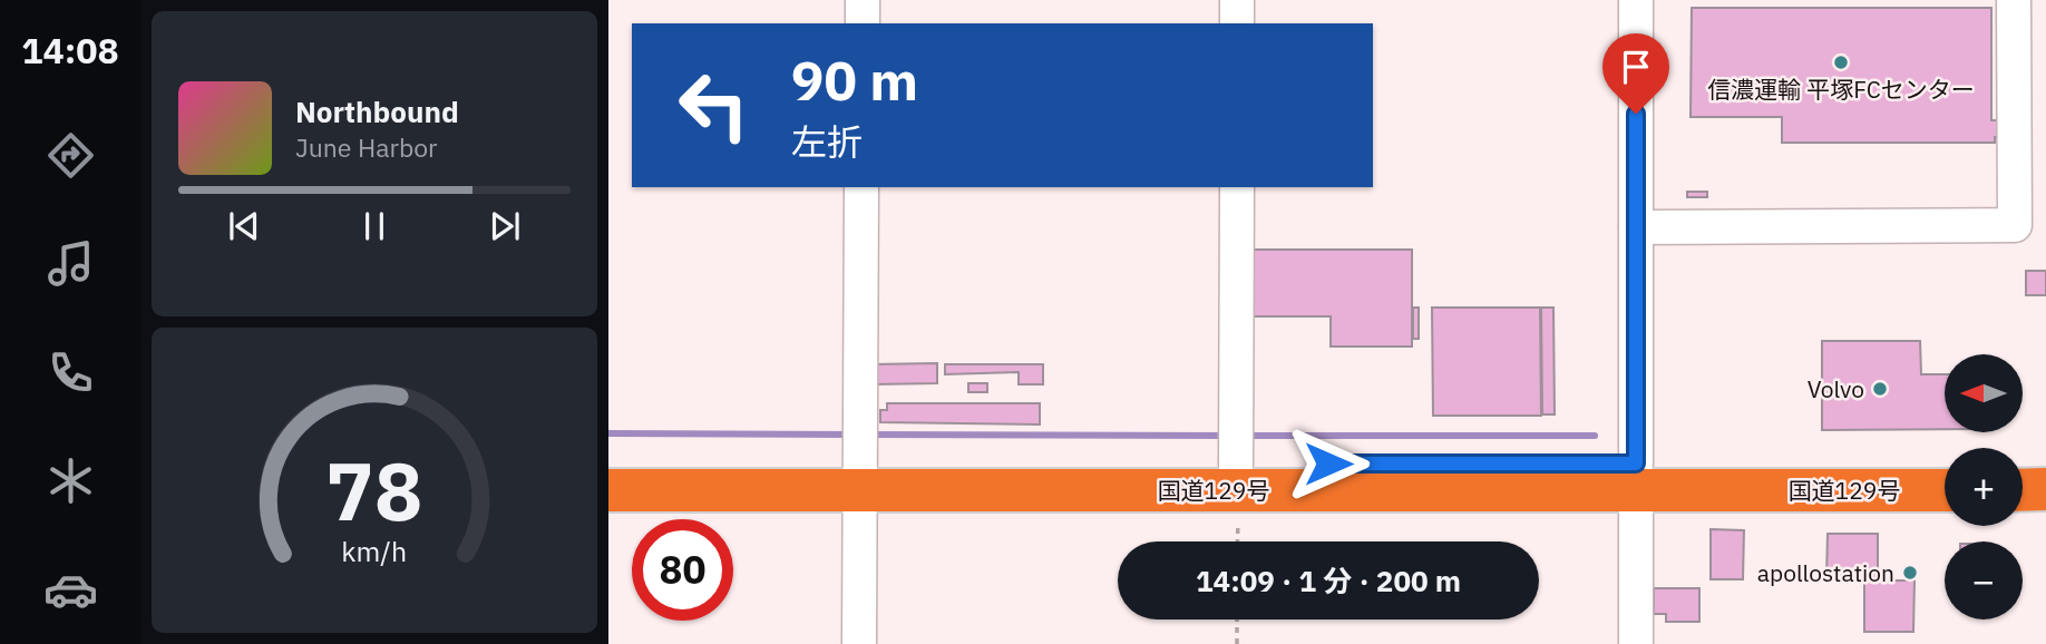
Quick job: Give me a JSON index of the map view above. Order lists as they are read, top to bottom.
{
  "streets": {
    "highway": ["国道129号"]
  },
  "places": ["信濃運輸 平塚FCセンター", "Volvo", "apollostation"],
  "north": "left",
  "page": {
    "tabs": "14:08",
    "turn": ["90 m", "左折"],
    "song": ["Northbound", "June Harbor"],
    "map_buttons": ["+", "−"],
    "limit": "80",
    "trip": "14:09 · 1 分 · 200 m",
    "gauge": ["78", "km/h"]
  }
}
